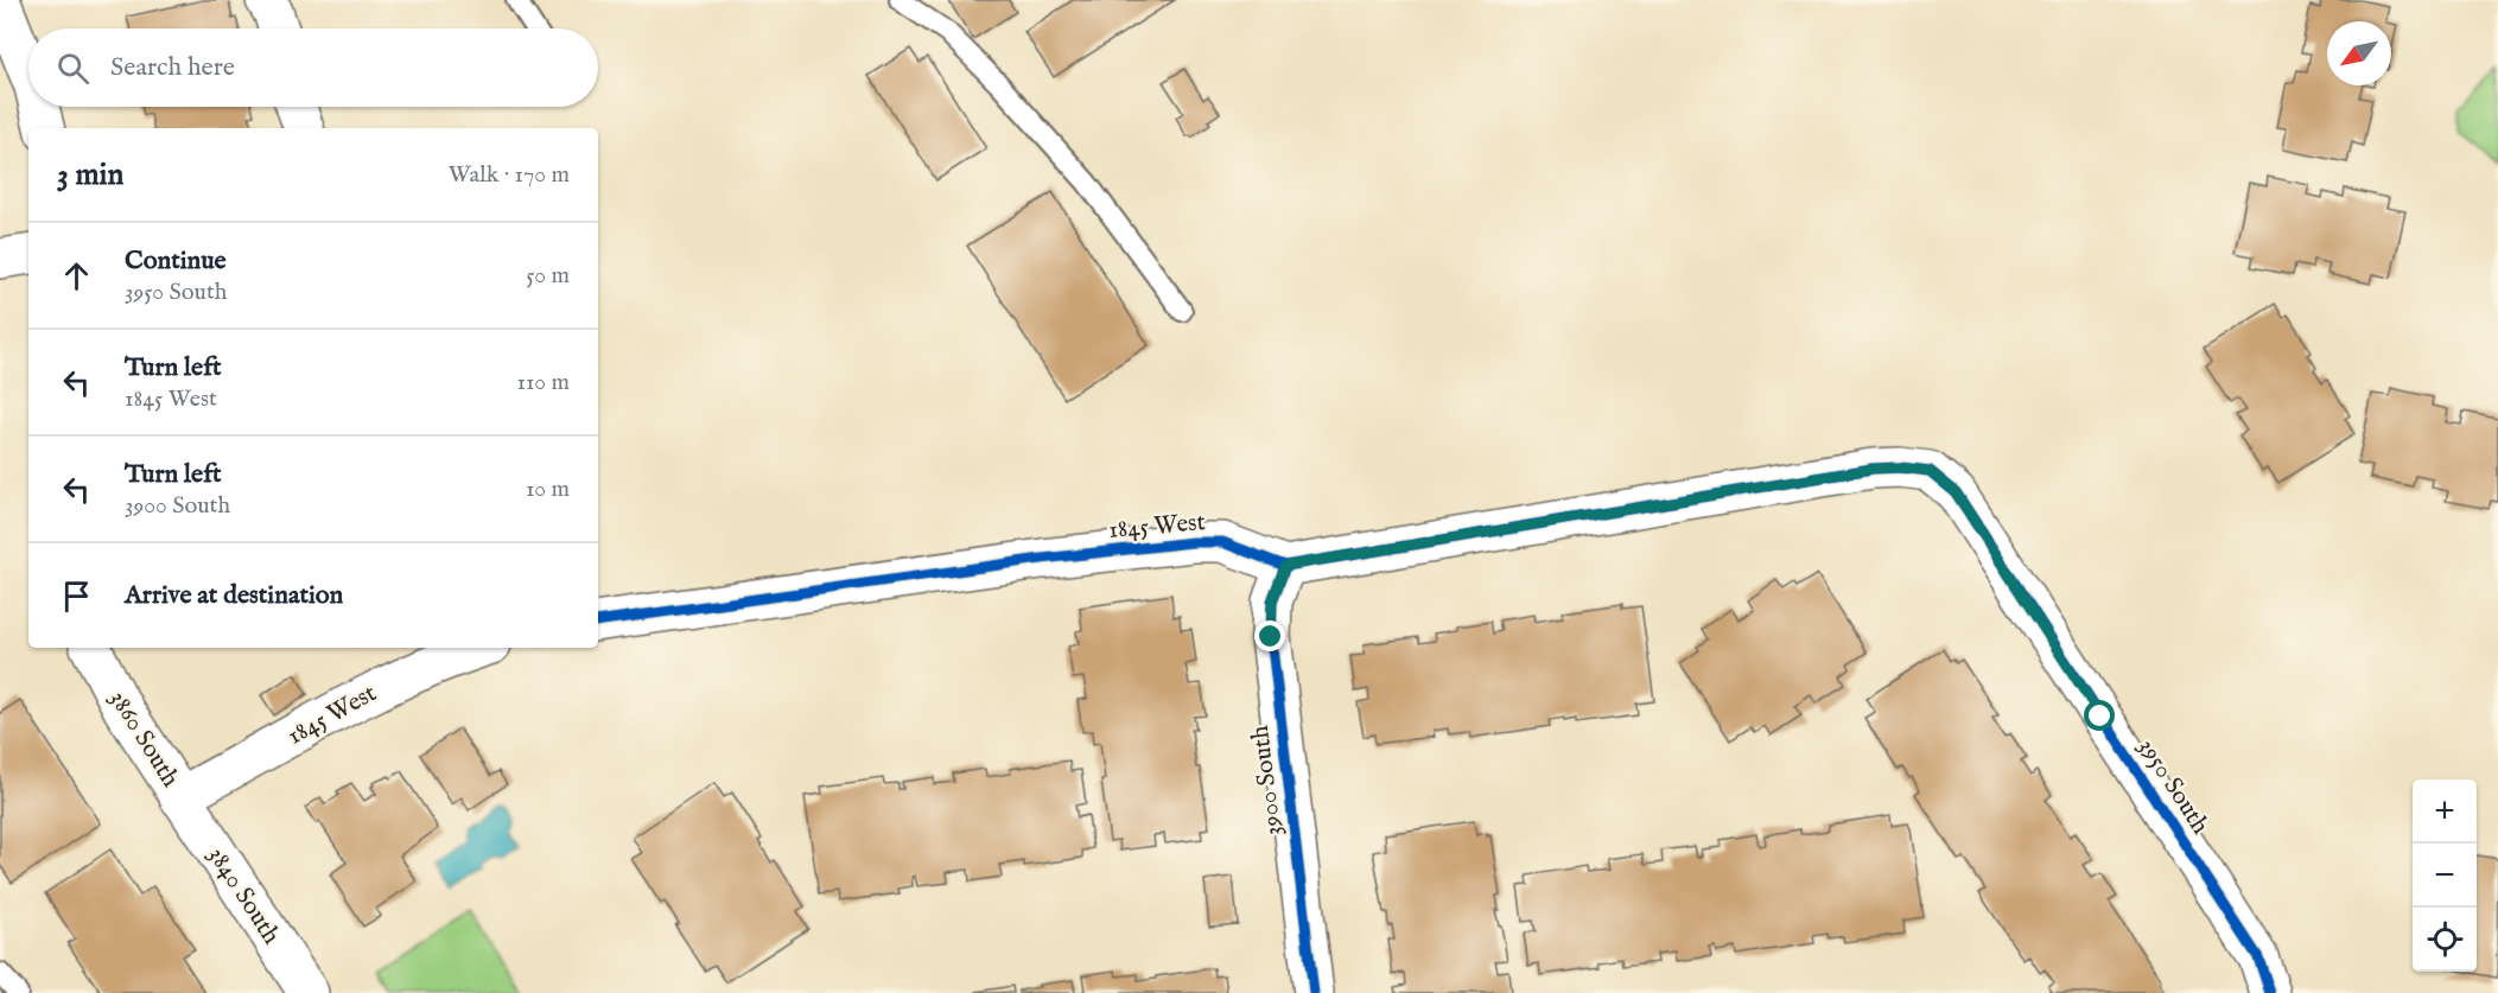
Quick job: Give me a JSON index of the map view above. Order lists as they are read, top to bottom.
{
  "streets": {
    "street": [
      "1845 West",
      "3860 South",
      "3900 South",
      "3950 South",
      "3840 South"
    ]
  },
  "crossings": [
    ["1845 West", "3860 South"],
    ["1845 West", "3900 South"],
    ["1845 West", "3950 South"],
    ["1845 West", "3840 South"],
    ["3860 South", "3840 South"]
  ],
  "north": "bottom left",
  "page": {
    "search": "Search here",
    "heading": ["3 min", "Walk · 170 m"],
    "list": [
      ["Continue", "3950 South", "50 m"],
      ["Turn left", "1845 West", "110 m"],
      ["Turn left", "3900 South", "10 m"],
      "Arrive at destination"
    ],
    "map_buttons": ["+", "−"]
  }
}
